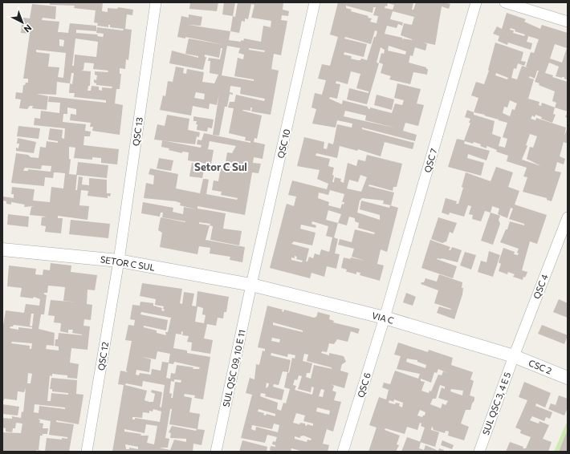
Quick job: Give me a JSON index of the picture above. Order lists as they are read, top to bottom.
{
  "streets": {
    "street": [
      "QSC 13",
      "QSC 10",
      "QSC 7",
      "SETOR C SUL",
      "QSC 4",
      "VIA C",
      "QSC 12",
      "CSC 2",
      "SUL QSC 09, 10 E 11",
      "QSC 6",
      "SUL QSC 3, 4 E 5"
    ]
  },
  "crossings": [
    ["QSC 13", "SETOR C SUL"],
    ["QSC 13", "QSC 12"],
    ["QSC 10", "SETOR C SUL"],
    ["QSC 10", "VIA C"],
    ["QSC 10", "SUL QSC 09, 10 E 11"],
    ["QSC 7", "VIA C"],
    ["QSC 7", "QSC 6"],
    ["SETOR C SUL", "VIA C"],
    ["SETOR C SUL", "QSC 12"],
    ["SETOR C SUL", "SUL QSC 09, 10 E 11"],
    ["QSC 4", "VIA C"],
    ["QSC 4", "CSC 2"],
    ["QSC 4", "SUL QSC 3, 4 E 5"],
    ["VIA C", "CSC 2"],
    ["VIA C", "SUL QSC 09, 10 E 11"],
    ["VIA C", "QSC 6"],
    ["VIA C", "SUL QSC 3, 4 E 5"],
    ["CSC 2", "SUL QSC 3, 4 E 5"]
  ],
  "districts": ["Setor C Sul"],
  "north": "bottom right"
}
